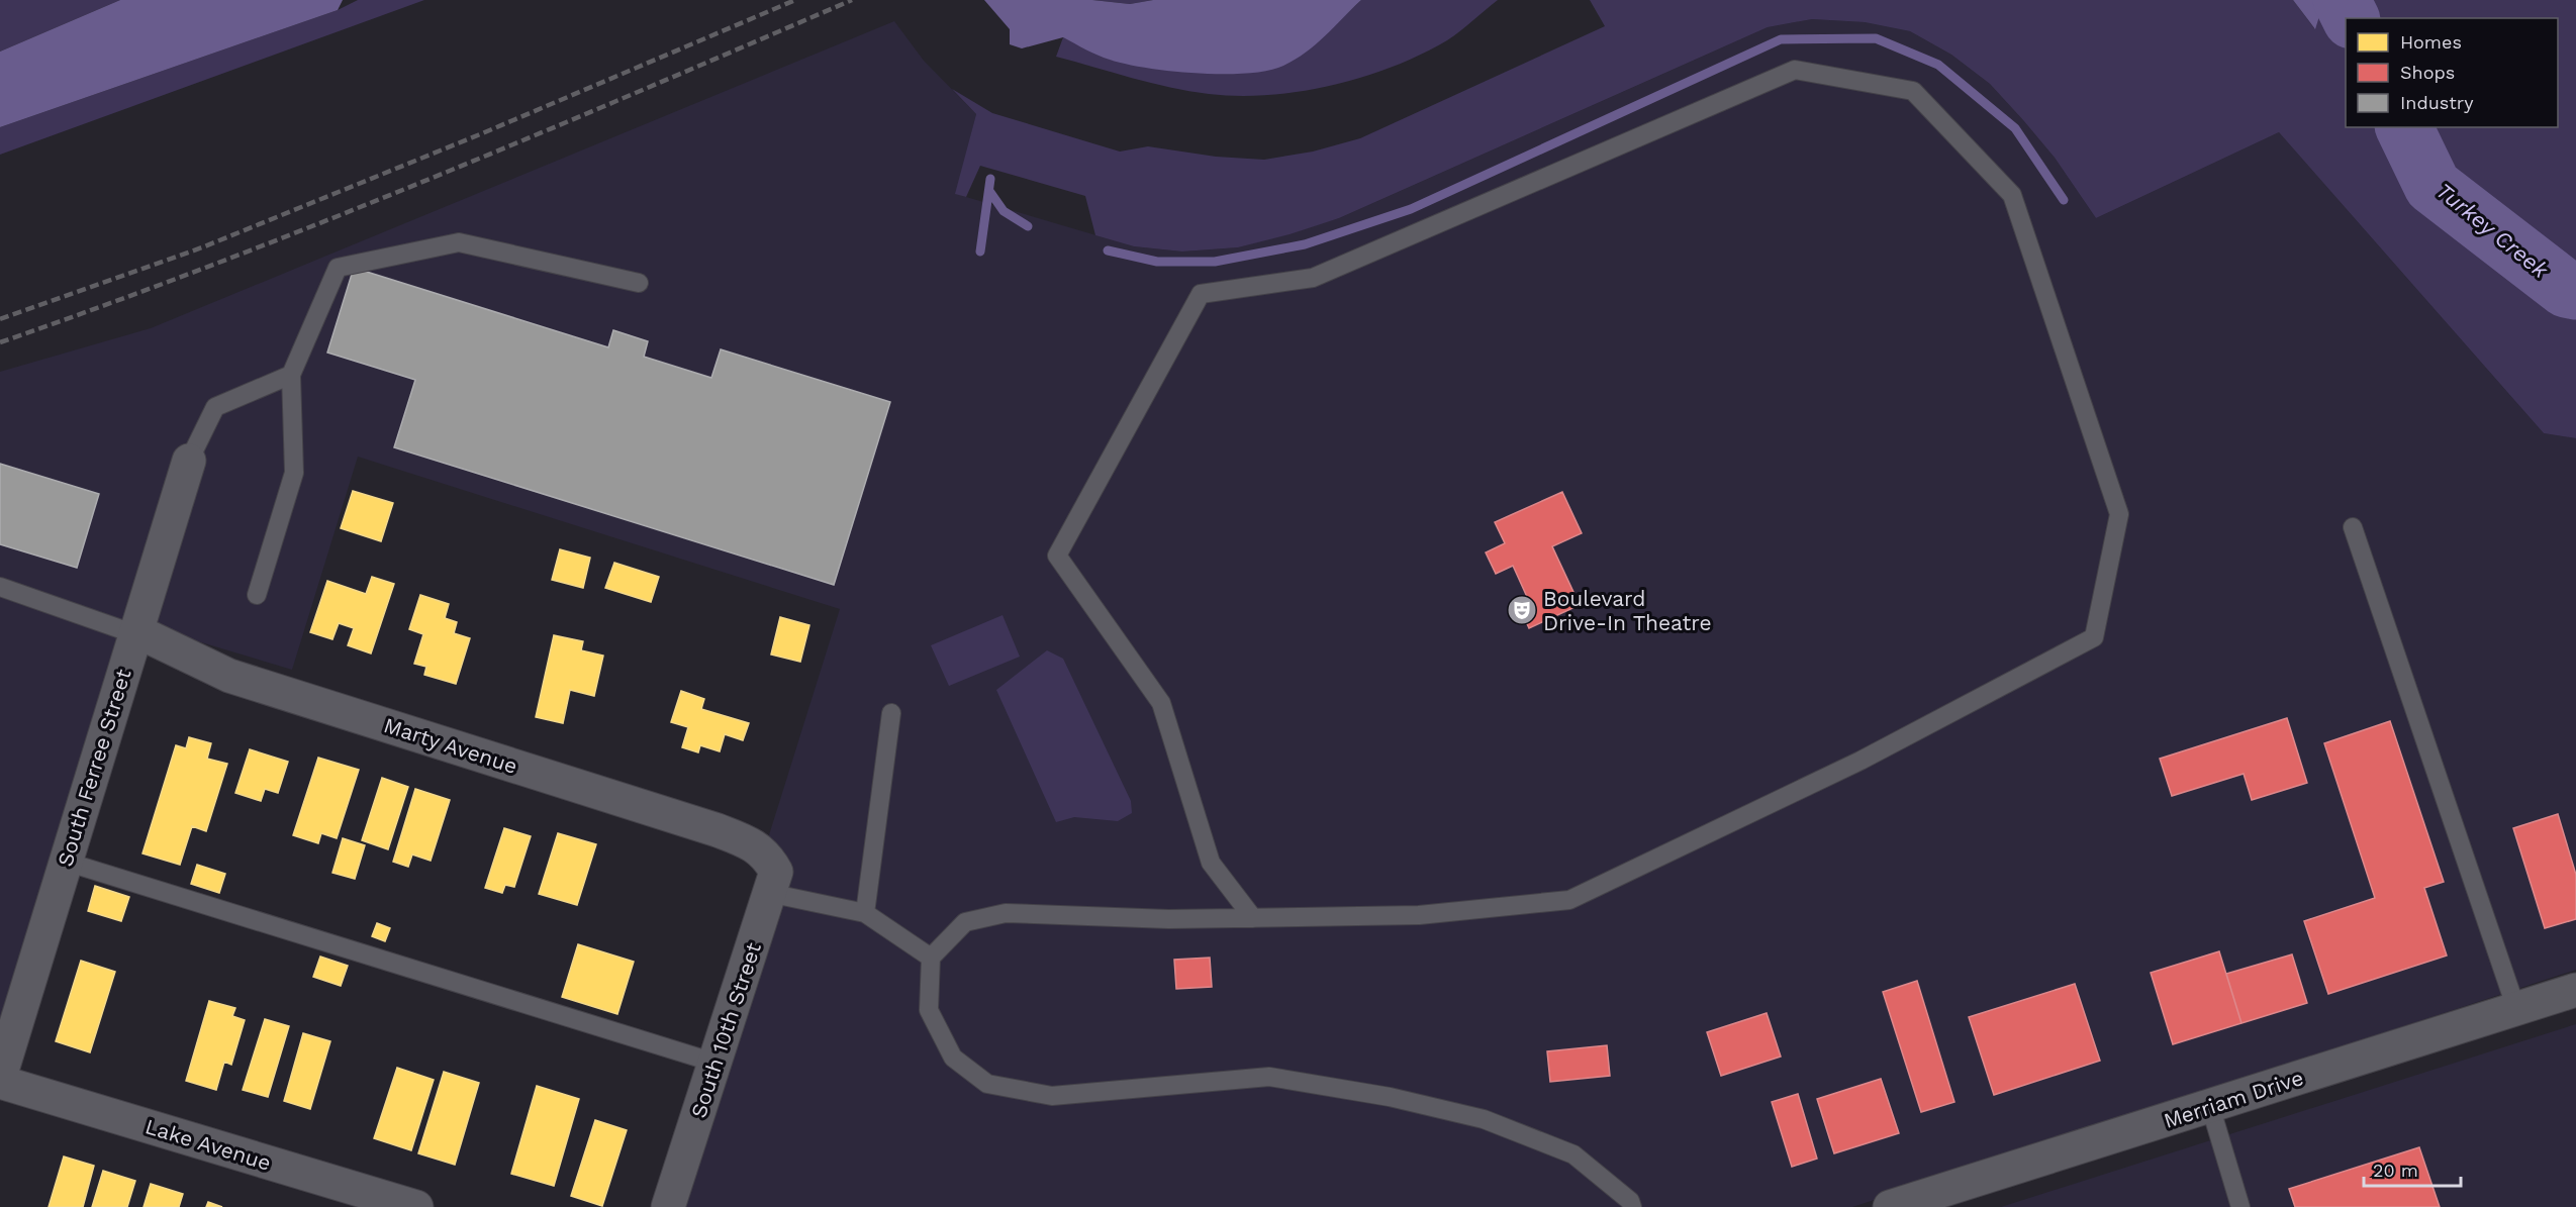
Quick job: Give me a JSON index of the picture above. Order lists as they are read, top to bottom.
{
  "streets": {
    "street": [
      "Marty Avenue",
      "South Ferree Street",
      "South 10th Street",
      "Merriam Drive",
      "Lake Avenue"
    ]
  },
  "crossings": [
    ["Marty Avenue", "South Ferree Street"],
    ["Marty Avenue", "South 10th Street"]
  ],
  "water": ["Turkey Creek"],
  "places": {
    "theatre": ["Boulevard Drive-In Theatre"]
  },
  "legend": ["Homes", "Shops", "Industry"],
  "scale_bar": "20 m"
}
